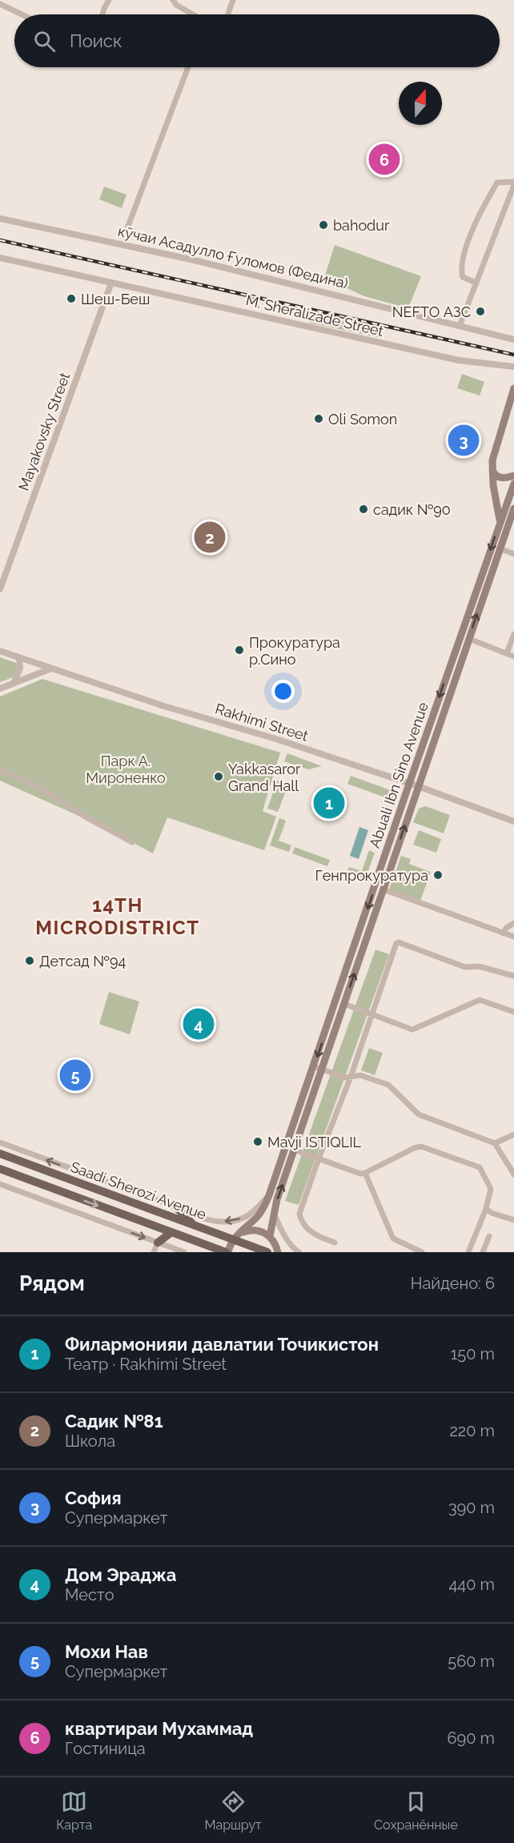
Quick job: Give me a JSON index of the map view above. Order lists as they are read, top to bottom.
{
  "streets": {
    "main road": ["Abuali Ibn Sino Avenue", "Saadi Sherozi Avenue"],
    "street": [
      "кӯчаи Асадулло Ғуломов (Федина)",
      "M. Sheralizade Street",
      "Mayakovsky Street",
      "Rakhimi Street"
    ]
  },
  "crossings": [
    ["M. Sheralizade Street", "Mayakovsky Street"],
    ["Rakhimi Street", "Abuali Ibn Sino Avenue"],
    ["Abuali Ibn Sino Avenue", "Saadi Sherozi Avenue"]
  ],
  "districts": ["14TH MICRODISTRICT"],
  "parks": ["Парк А. Мироненко"],
  "places": [
    "bahodur",
    "Шеш-Беш",
    "NEFTO АЗС",
    "Oli Somon",
    "садик №90",
    "Прокуратура р.Сино",
    "Yakkasaror Grand Hall",
    "Генпрокуратура",
    "Детсад №94",
    "Mavji ISTIQLIL"
  ],
  "north": "top",
  "page": {
    "search": "Поиск",
    "pins": [
      "6",
      "3",
      "2",
      "1",
      "4",
      "5"
    ],
    "heading": ["Рядом", "Найдено: 6"],
    "list": [
      {
        "mark": "1",
        "name": "Филармонияи давлатии Точикистон",
        "note": "Театр · Rakhimi Street",
        "value": "150 m"
      },
      {
        "mark": "2",
        "name": "Садик №81",
        "note": "Школа",
        "value": "220 m"
      },
      {
        "mark": "3",
        "name": "София",
        "note": "Супермаркет",
        "value": "390 m"
      },
      {
        "mark": "4",
        "name": "Дом Эраджа",
        "note": "Место",
        "value": "440 m"
      },
      {
        "mark": "5",
        "name": "Мохи Нав",
        "note": "Супермаркет",
        "value": "560 m"
      },
      {
        "mark": "6",
        "name": "квартираи Мухаммад",
        "note": "Гостиница",
        "value": "690 m"
      }
    ],
    "nav": ["Карта", "Маршрут", "Сохранённые"]
  }
}
